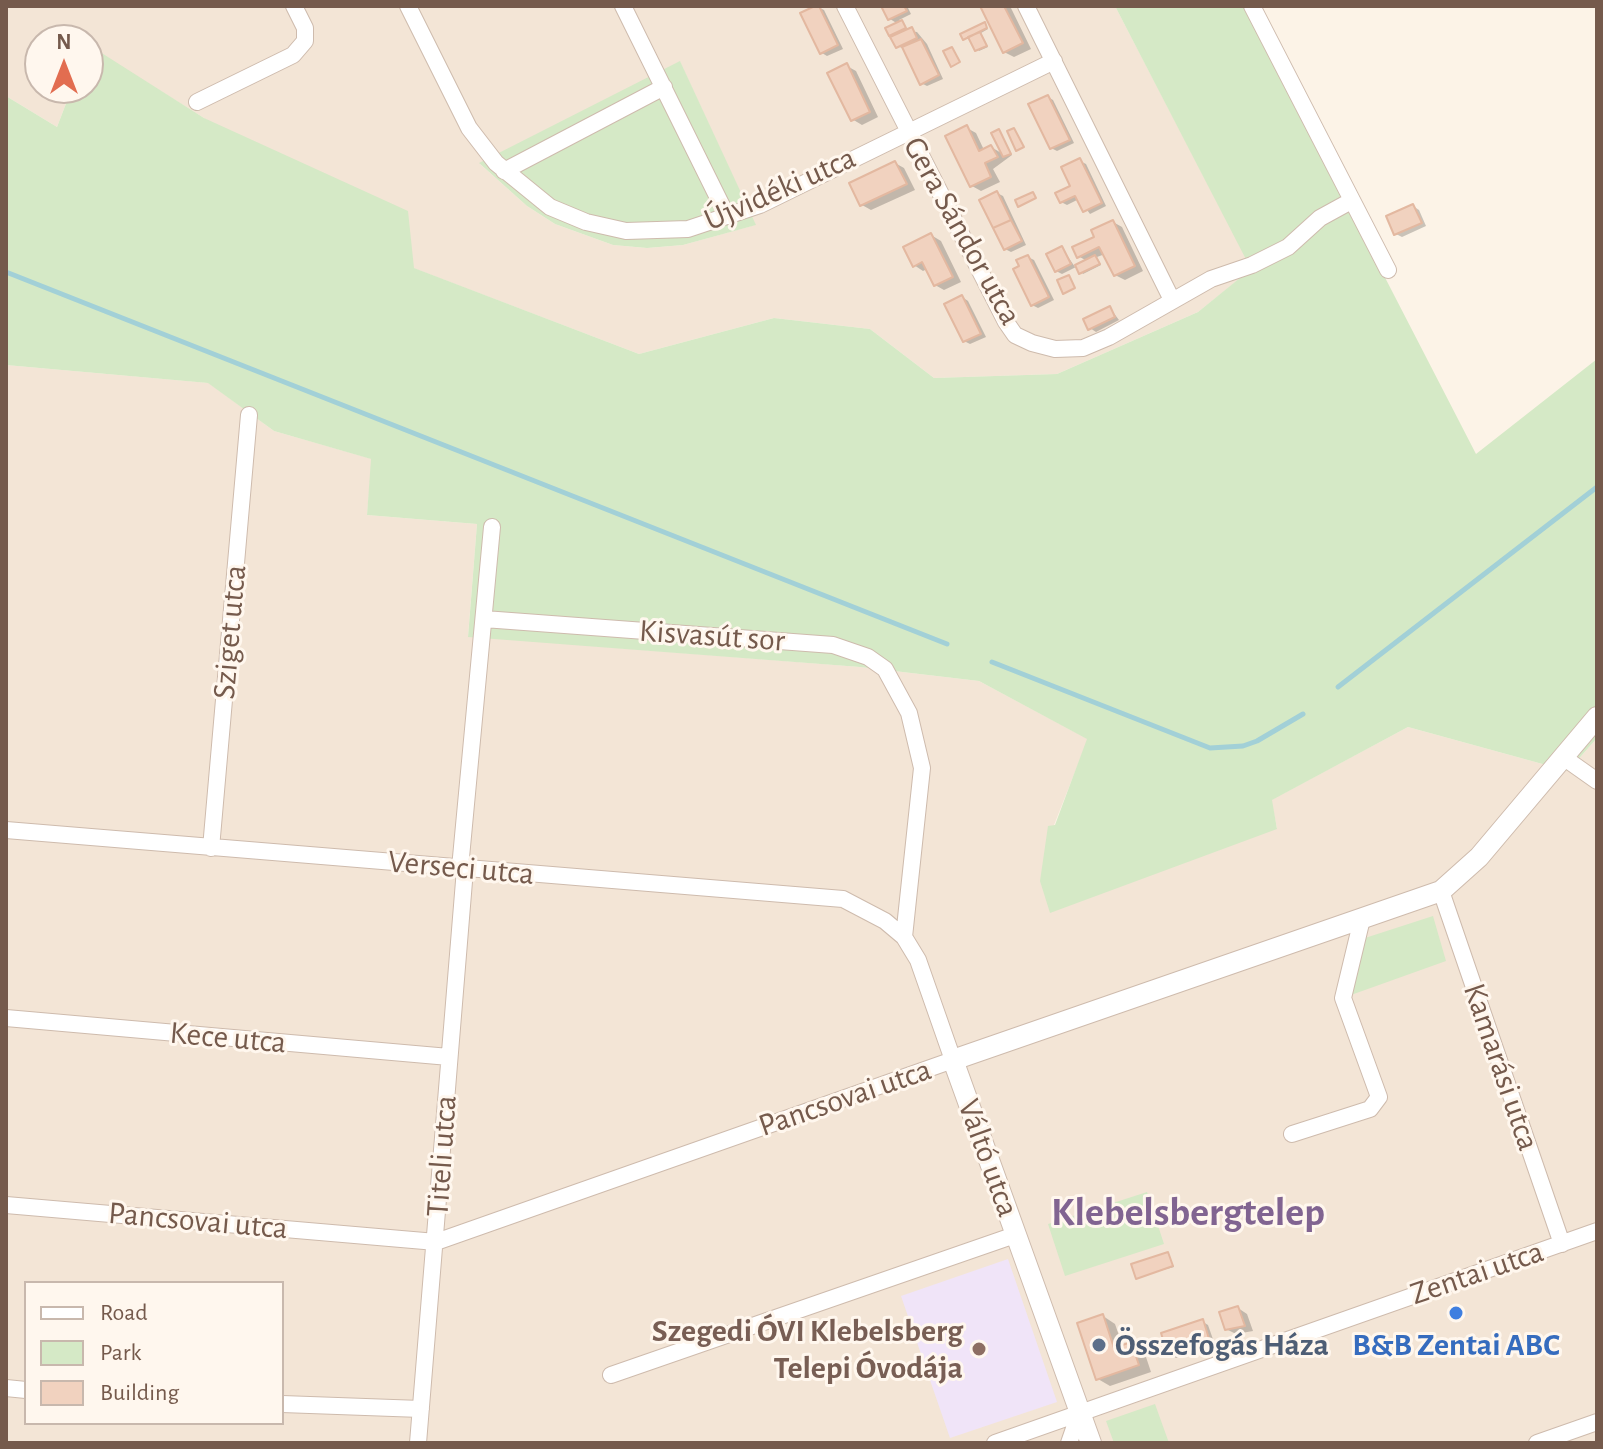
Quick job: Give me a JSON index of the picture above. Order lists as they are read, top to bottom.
{
  "streets": {
    "street": [
      "Újvidéki utca",
      "Gera Sándor utca",
      "Sziget utca",
      "Kisvasút sor",
      "Verseci utca",
      "Kece utca",
      "Kamarási utca",
      "Pancsovai utca",
      "Titeli utca",
      "Váltó utca",
      "Zentai utca"
    ]
  },
  "crossings": [
    ["Újvidéki utca", "Gera Sándor utca"],
    ["Sziget utca", "Verseci utca"],
    ["Kisvasút sor", "Verseci utca"],
    ["Kisvasút sor", "Titeli utca"],
    ["Kisvasút sor", "Váltó utca"],
    ["Verseci utca", "Titeli utca"],
    ["Verseci utca", "Váltó utca"],
    ["Kece utca", "Titeli utca"],
    ["Kamarási utca", "Pancsovai utca"],
    ["Kamarási utca", "Zentai utca"],
    ["Pancsovai utca", "Titeli utca"],
    ["Pancsovai utca", "Váltó utca"],
    ["Váltó utca", "Zentai utca"]
  ],
  "districts": ["Klebelsbergtelep"],
  "places": ["B&B Zentai ABC", "Összefogás Háza", "Szegedi ÓVI Klebelsberg Telepi Óvodája"],
  "legend": ["Road", "Park", "Building"],
  "north": "top"
}
